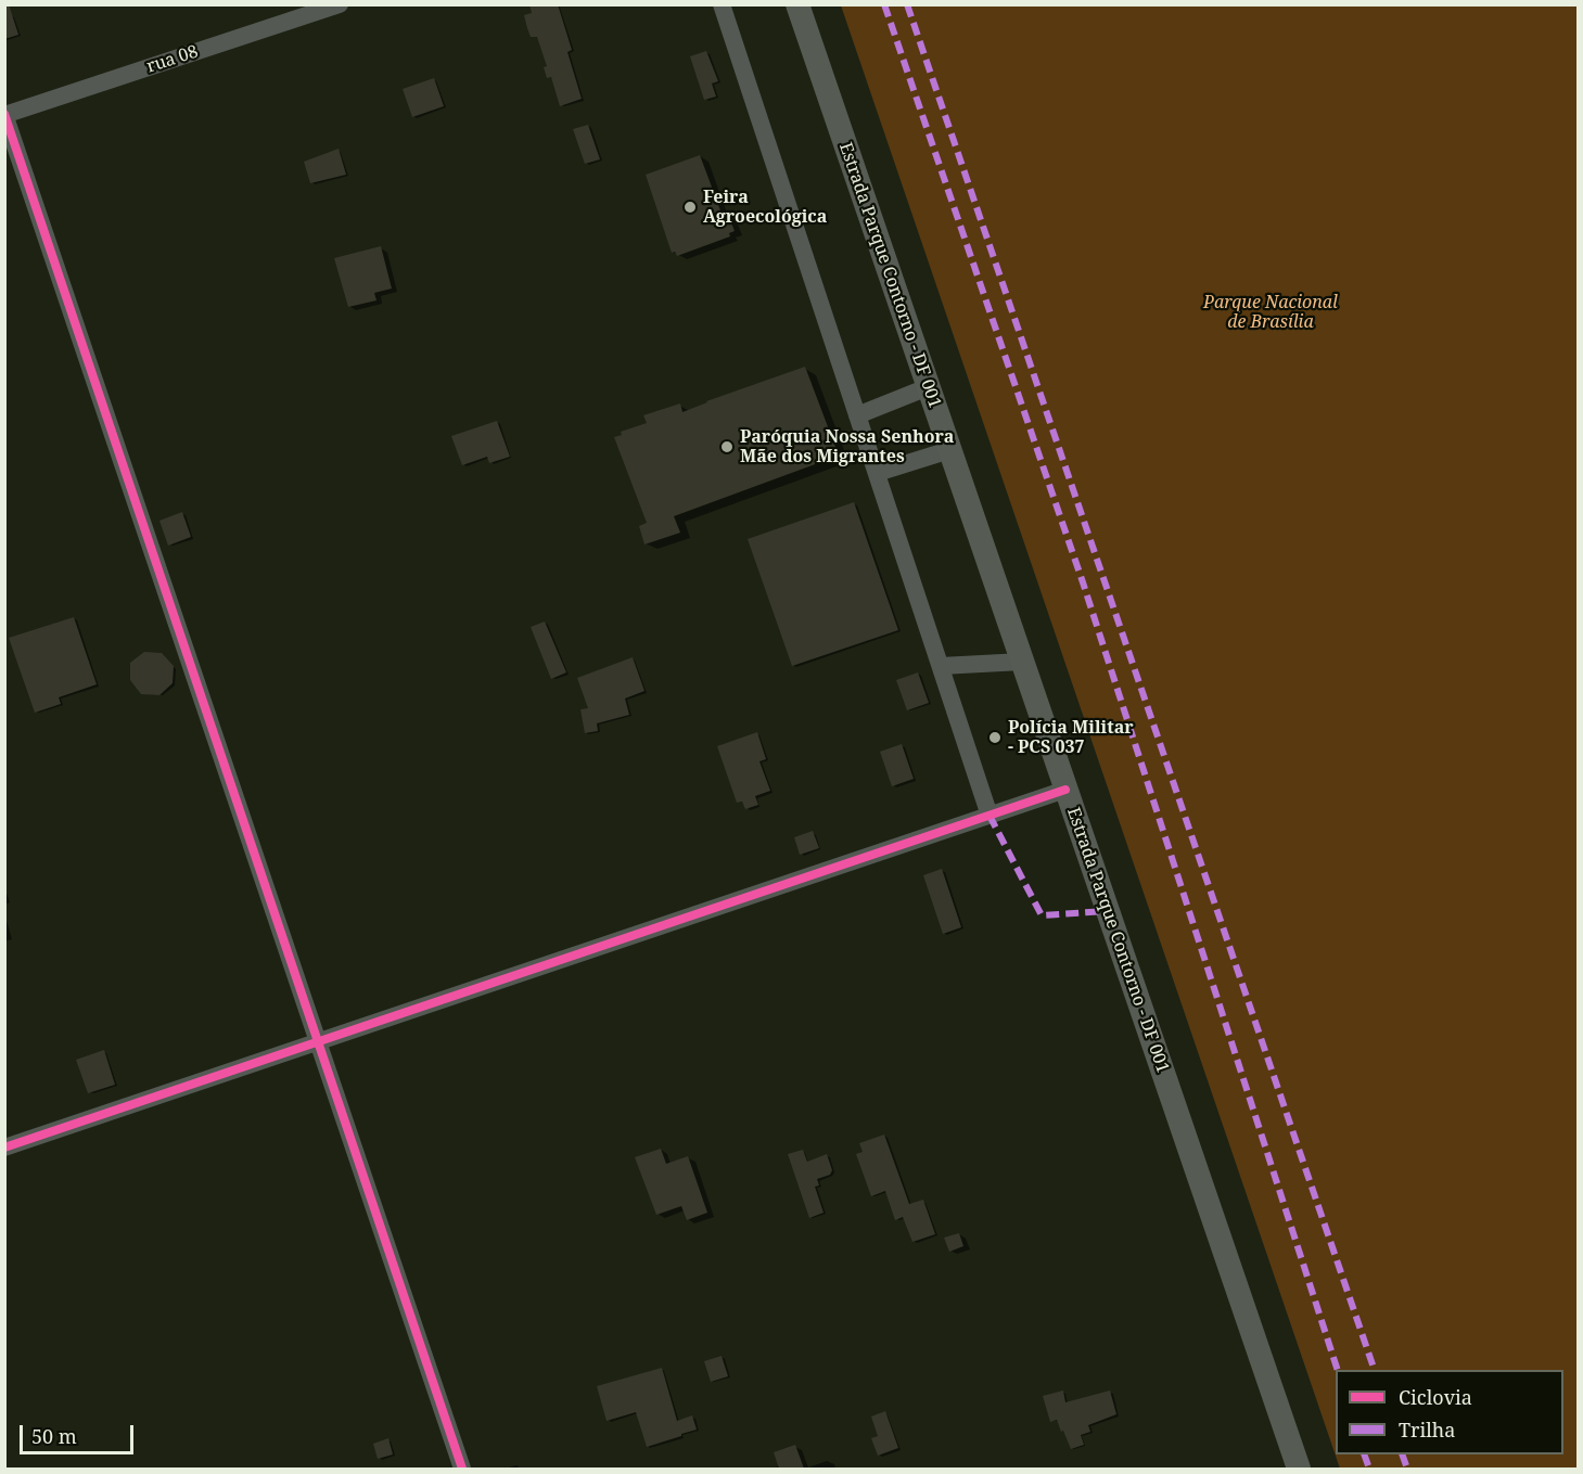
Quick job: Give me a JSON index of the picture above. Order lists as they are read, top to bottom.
{
  "streets": {
    "main road": ["Estrada Parque Contorno - DF 001"],
    "street": ["rua 08"]
  },
  "parks": ["Parque Nacional de Brasília"],
  "places": ["Feira Agroecológica", "Paróquia Nossa Senhora Mãe dos Migrantes", "Polícia Militar - PCS 037"],
  "legend": ["Ciclovia", "Trilha"],
  "scale_bar": "50 m"
}
